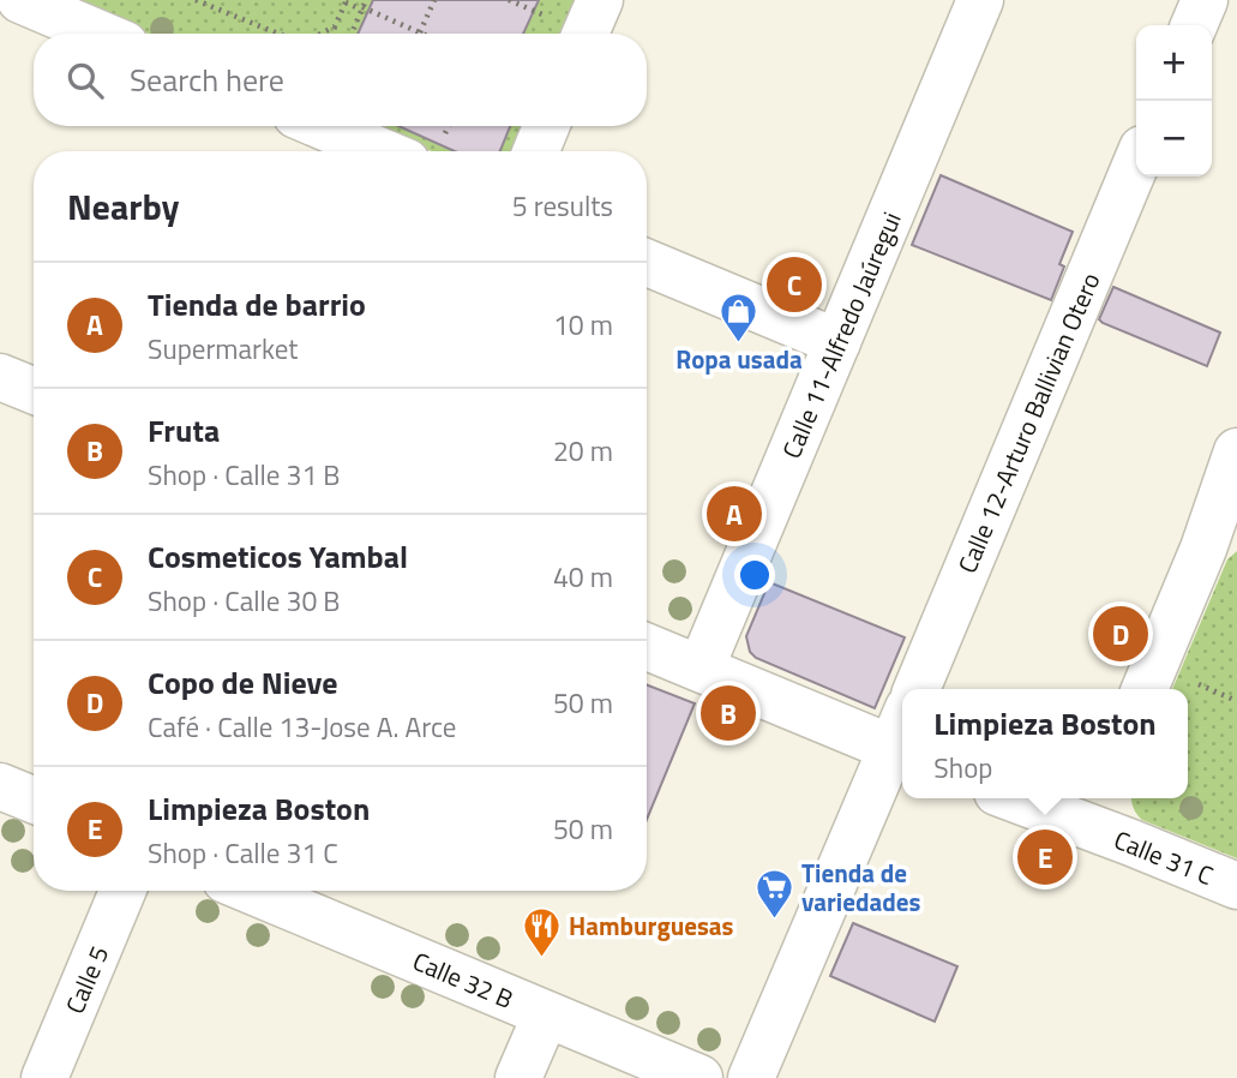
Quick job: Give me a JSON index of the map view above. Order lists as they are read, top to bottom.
{
  "streets": {
    "street": [
      "Calle 11-Alfredo Jaúregui",
      "Calle 12-Arturo Ballivian Otero",
      "Calle 31 C",
      "Calle 5",
      "Calle 32 B"
    ]
  },
  "places": {
    "shop": ["Ropa usada"],
    "supermarket": ["Tienda de variedades"],
    "restaurant": ["Hamburguesas"]
  },
  "page": {
    "map_buttons": ["+", "−"],
    "search": "Search here",
    "heading": ["Nearby", "5 results"],
    "pins": [
      "C",
      "A",
      "D",
      "B",
      "E"
    ],
    "list": [
      {
        "mark": "A",
        "name": "Tienda de barrio",
        "note": "Supermarket",
        "value": "10 m"
      },
      {
        "mark": "B",
        "name": "Fruta",
        "note": "Shop · Calle 31 B",
        "value": "20 m"
      },
      {
        "mark": "C",
        "name": "Cosmeticos Yambal",
        "note": "Shop · Calle 30 B",
        "value": "40 m"
      },
      {
        "mark": "D",
        "name": "Copo de Nieve",
        "note": "Café · Calle 13-Jose A. Arce",
        "value": "50 m"
      },
      {
        "mark": "E",
        "name": "Limpieza Boston",
        "note": "Shop · Calle 31 C",
        "value": "50 m"
      }
    ],
    "popup": ["Limpieza Boston", "Shop"]
  }
}
